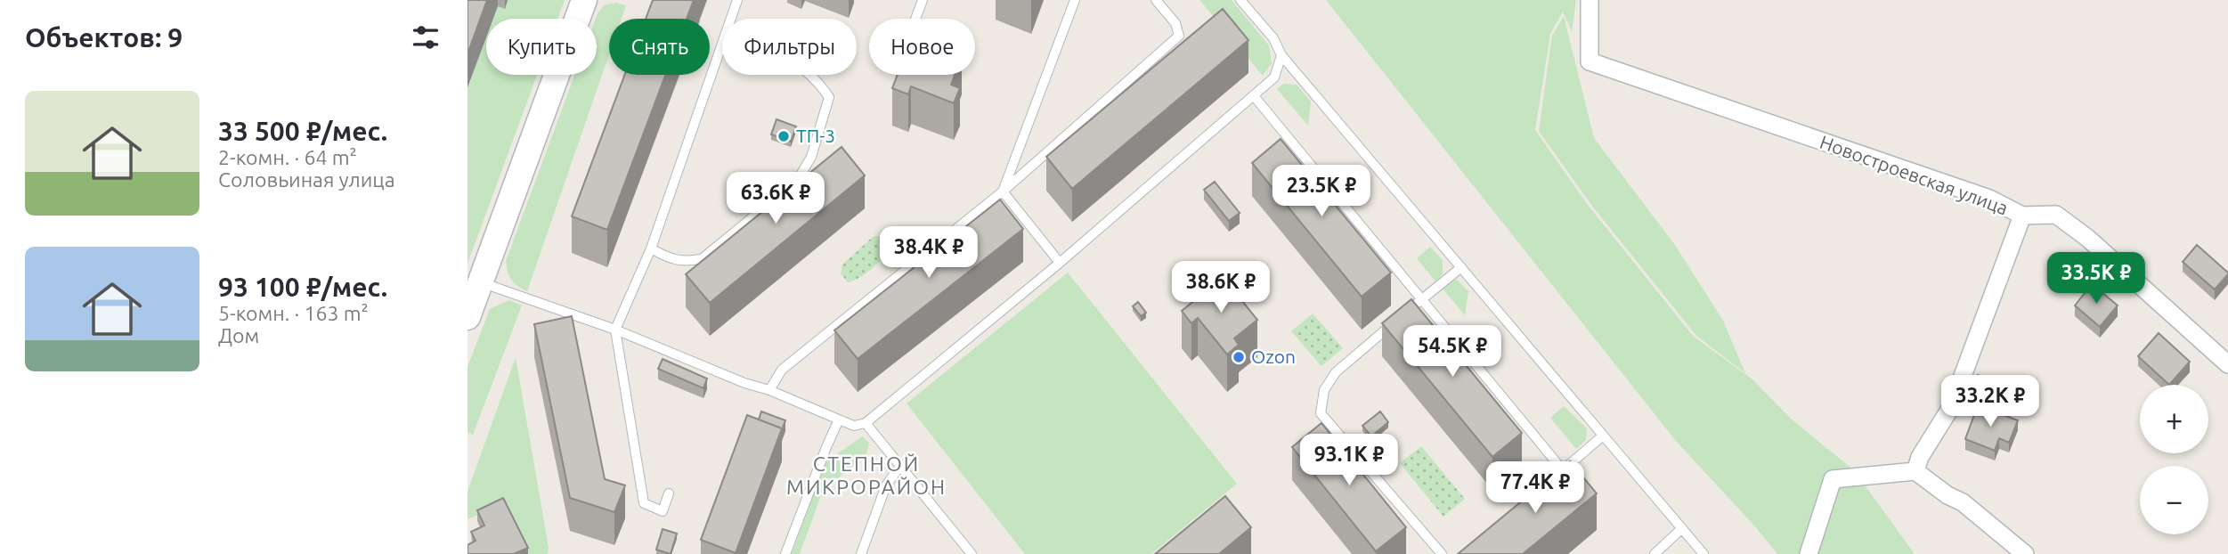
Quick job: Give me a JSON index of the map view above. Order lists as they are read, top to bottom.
{
  "streets": {
    "street": ["Новостроевская улица"]
  },
  "districts": ["СТЕПНОЙ МИКРОРАЙОН"],
  "places": ["ТП-3", "Ozon"],
  "page": {
    "heading": "Объектов: 9",
    "chip": [
      "Купить",
      "Снять",
      "Фильтры",
      "Новое"
    ],
    "list": [
      {
        "name": "33 500 ₽/мес.",
        "note": "2-комн. · 64 m² · Соловьиная улица"
      },
      {
        "name": "93 100 ₽/мес.",
        "note": "5-комн. · 163 m² · Дом"
      }
    ],
    "price": [
      "23.5K ₽",
      "63.6K ₽",
      "38.4K ₽",
      "33.5K ₽",
      "38.6K ₽",
      "54.5K ₽",
      "33.2K ₽",
      "93.1K ₽",
      "77.4K ₽"
    ],
    "map_buttons": ["+", "−"]
  }
}
